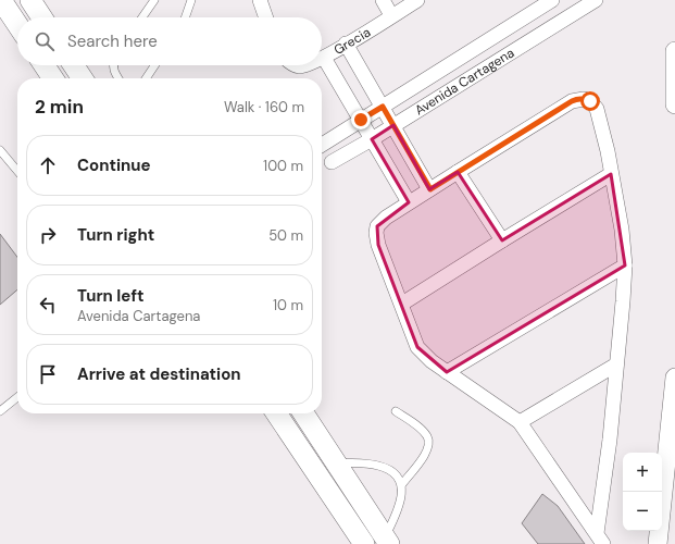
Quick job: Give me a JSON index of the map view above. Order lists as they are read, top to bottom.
{
  "streets": {
    "street": ["Grecia", "Avenida Cartagena"]
  },
  "page": {
    "search": "Search here",
    "heading": ["2 min", "Walk · 160 m"],
    "list": [
      ["Continue", "100 m"],
      ["Turn right", "50 m"],
      ["Turn left", "Avenida Cartagena", "10 m"],
      "Arrive at destination"
    ],
    "map_buttons": ["+", "−"]
  }
}
